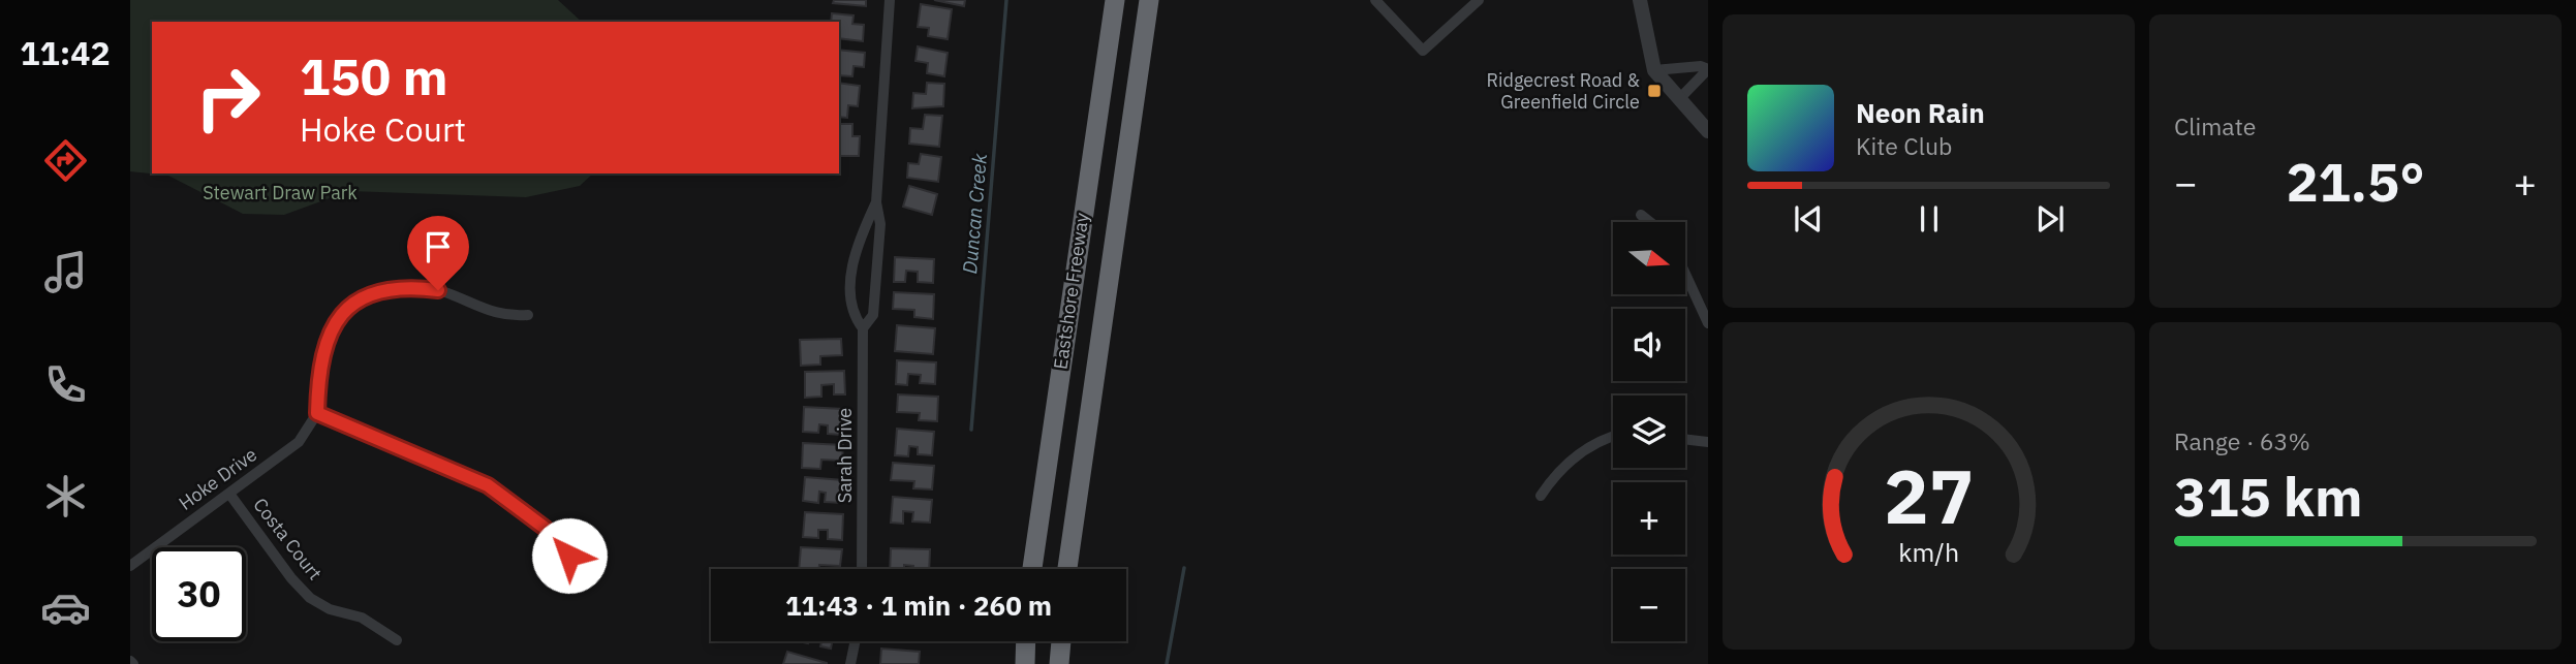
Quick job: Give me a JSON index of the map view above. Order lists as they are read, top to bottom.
{
  "streets": {
    "highway": ["Eastshore Freeway"],
    "street": ["Sarah Drive", "Hoke Drive", "Costa Court"]
  },
  "crossings": [
    ["Hoke Drive", "Costa Court"]
  ],
  "water": ["Duncan Creek"],
  "parks": ["Stewart Draw Park"],
  "places": {
    "transit": ["Ridgecrest Road & Greenfield Circle"]
  },
  "north": "right",
  "page": {
    "tabs": "11:42",
    "tile": [
      "Climate",
      ["Range · 63%", "315 km"]
    ],
    "turn": ["150 m", "Hoke Court"],
    "song": ["Neon Rain", "Kite Club"],
    "heat": ["−", "21.5°", "+"],
    "map_buttons": ["+", "−"],
    "limit": "30",
    "trip": "11:43 · 1 min · 260 m",
    "gauge": ["27", "km/h"]
  }
}
